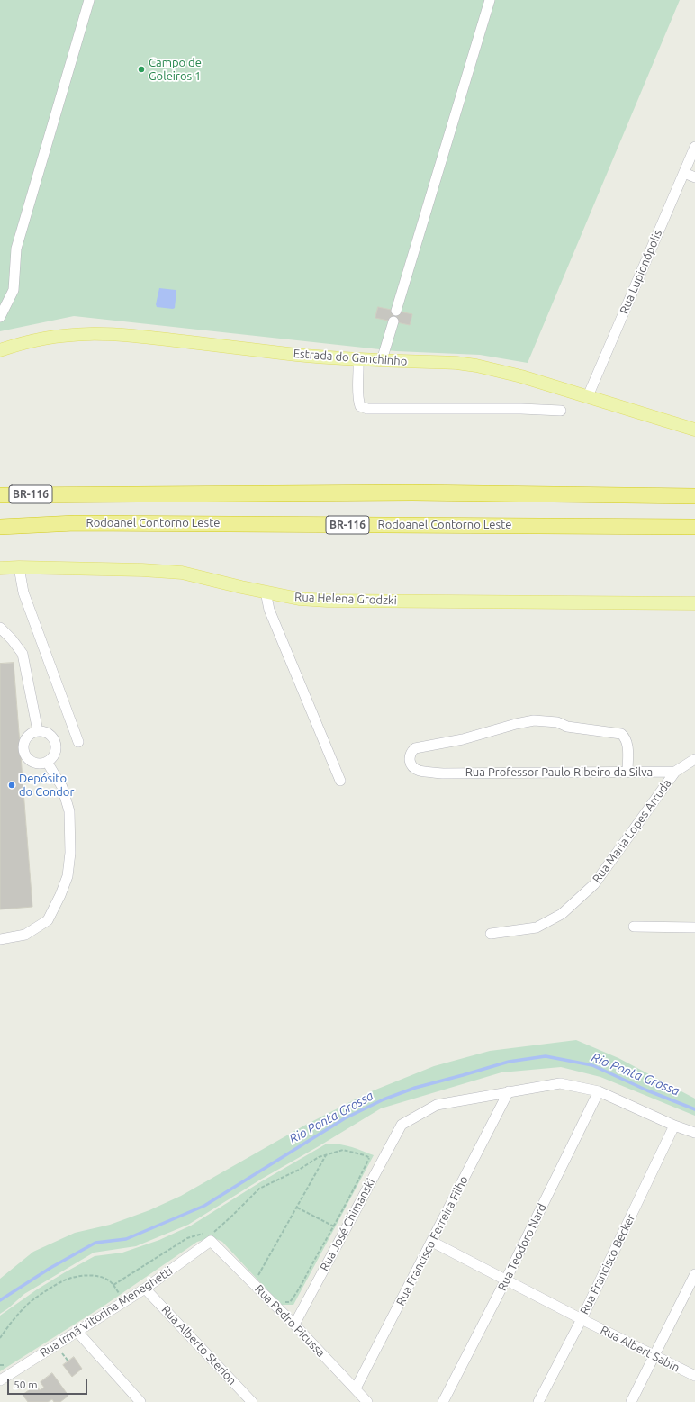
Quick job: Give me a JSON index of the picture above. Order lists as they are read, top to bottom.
{
  "streets": {
    "highway": ["BR-116", "Rodoanel Contorno Leste"],
    "main road": ["Estrada do Ganchinho", "Rua Helena Grodzki"],
    "street": [
      "Rua Lupionópolis",
      "Rua Professor Paulo Ribeiro da Silva",
      "Rua Maria Lopes Arruda",
      "Rua José Chimanski",
      "Rua Francisco Ferreira Filho",
      "Rua Teodoro Nard",
      "Rua Francisco Becker",
      "Rua Irmã Vitorina Meneghetti",
      "Rua Pedro Picussa",
      "Rua Alberto Sterion",
      "Rua Albert Sabin"
    ]
  },
  "crossings": [
    ["Rua Lupionópolis", "Estrada do Ganchinho"],
    ["Rua Professor Paulo Ribeiro da Silva", "Rua Maria Lopes Arruda"],
    ["Rua José Chimanski", "Rua Francisco Ferreira Filho"],
    ["Rua José Chimanski", "Rua Pedro Picussa"],
    ["Rua Francisco Ferreira Filho", "Rua Pedro Picussa"],
    ["Rua Francisco Ferreira Filho", "Rua Albert Sabin"],
    ["Rua Teodoro Nard", "Rua Albert Sabin"],
    ["Rua Francisco Becker", "Rua Albert Sabin"],
    ["Rua Irmã Vitorina Meneghetti", "Rua Pedro Picussa"],
    ["Rua Irmã Vitorina Meneghetti", "Rua Alberto Sterion"]
  ],
  "water": ["Rio Ponta Grossa"],
  "places": ["Campo de Goleiros 1", "Depósito do Condor"],
  "scale_bar": "50 m"
}
